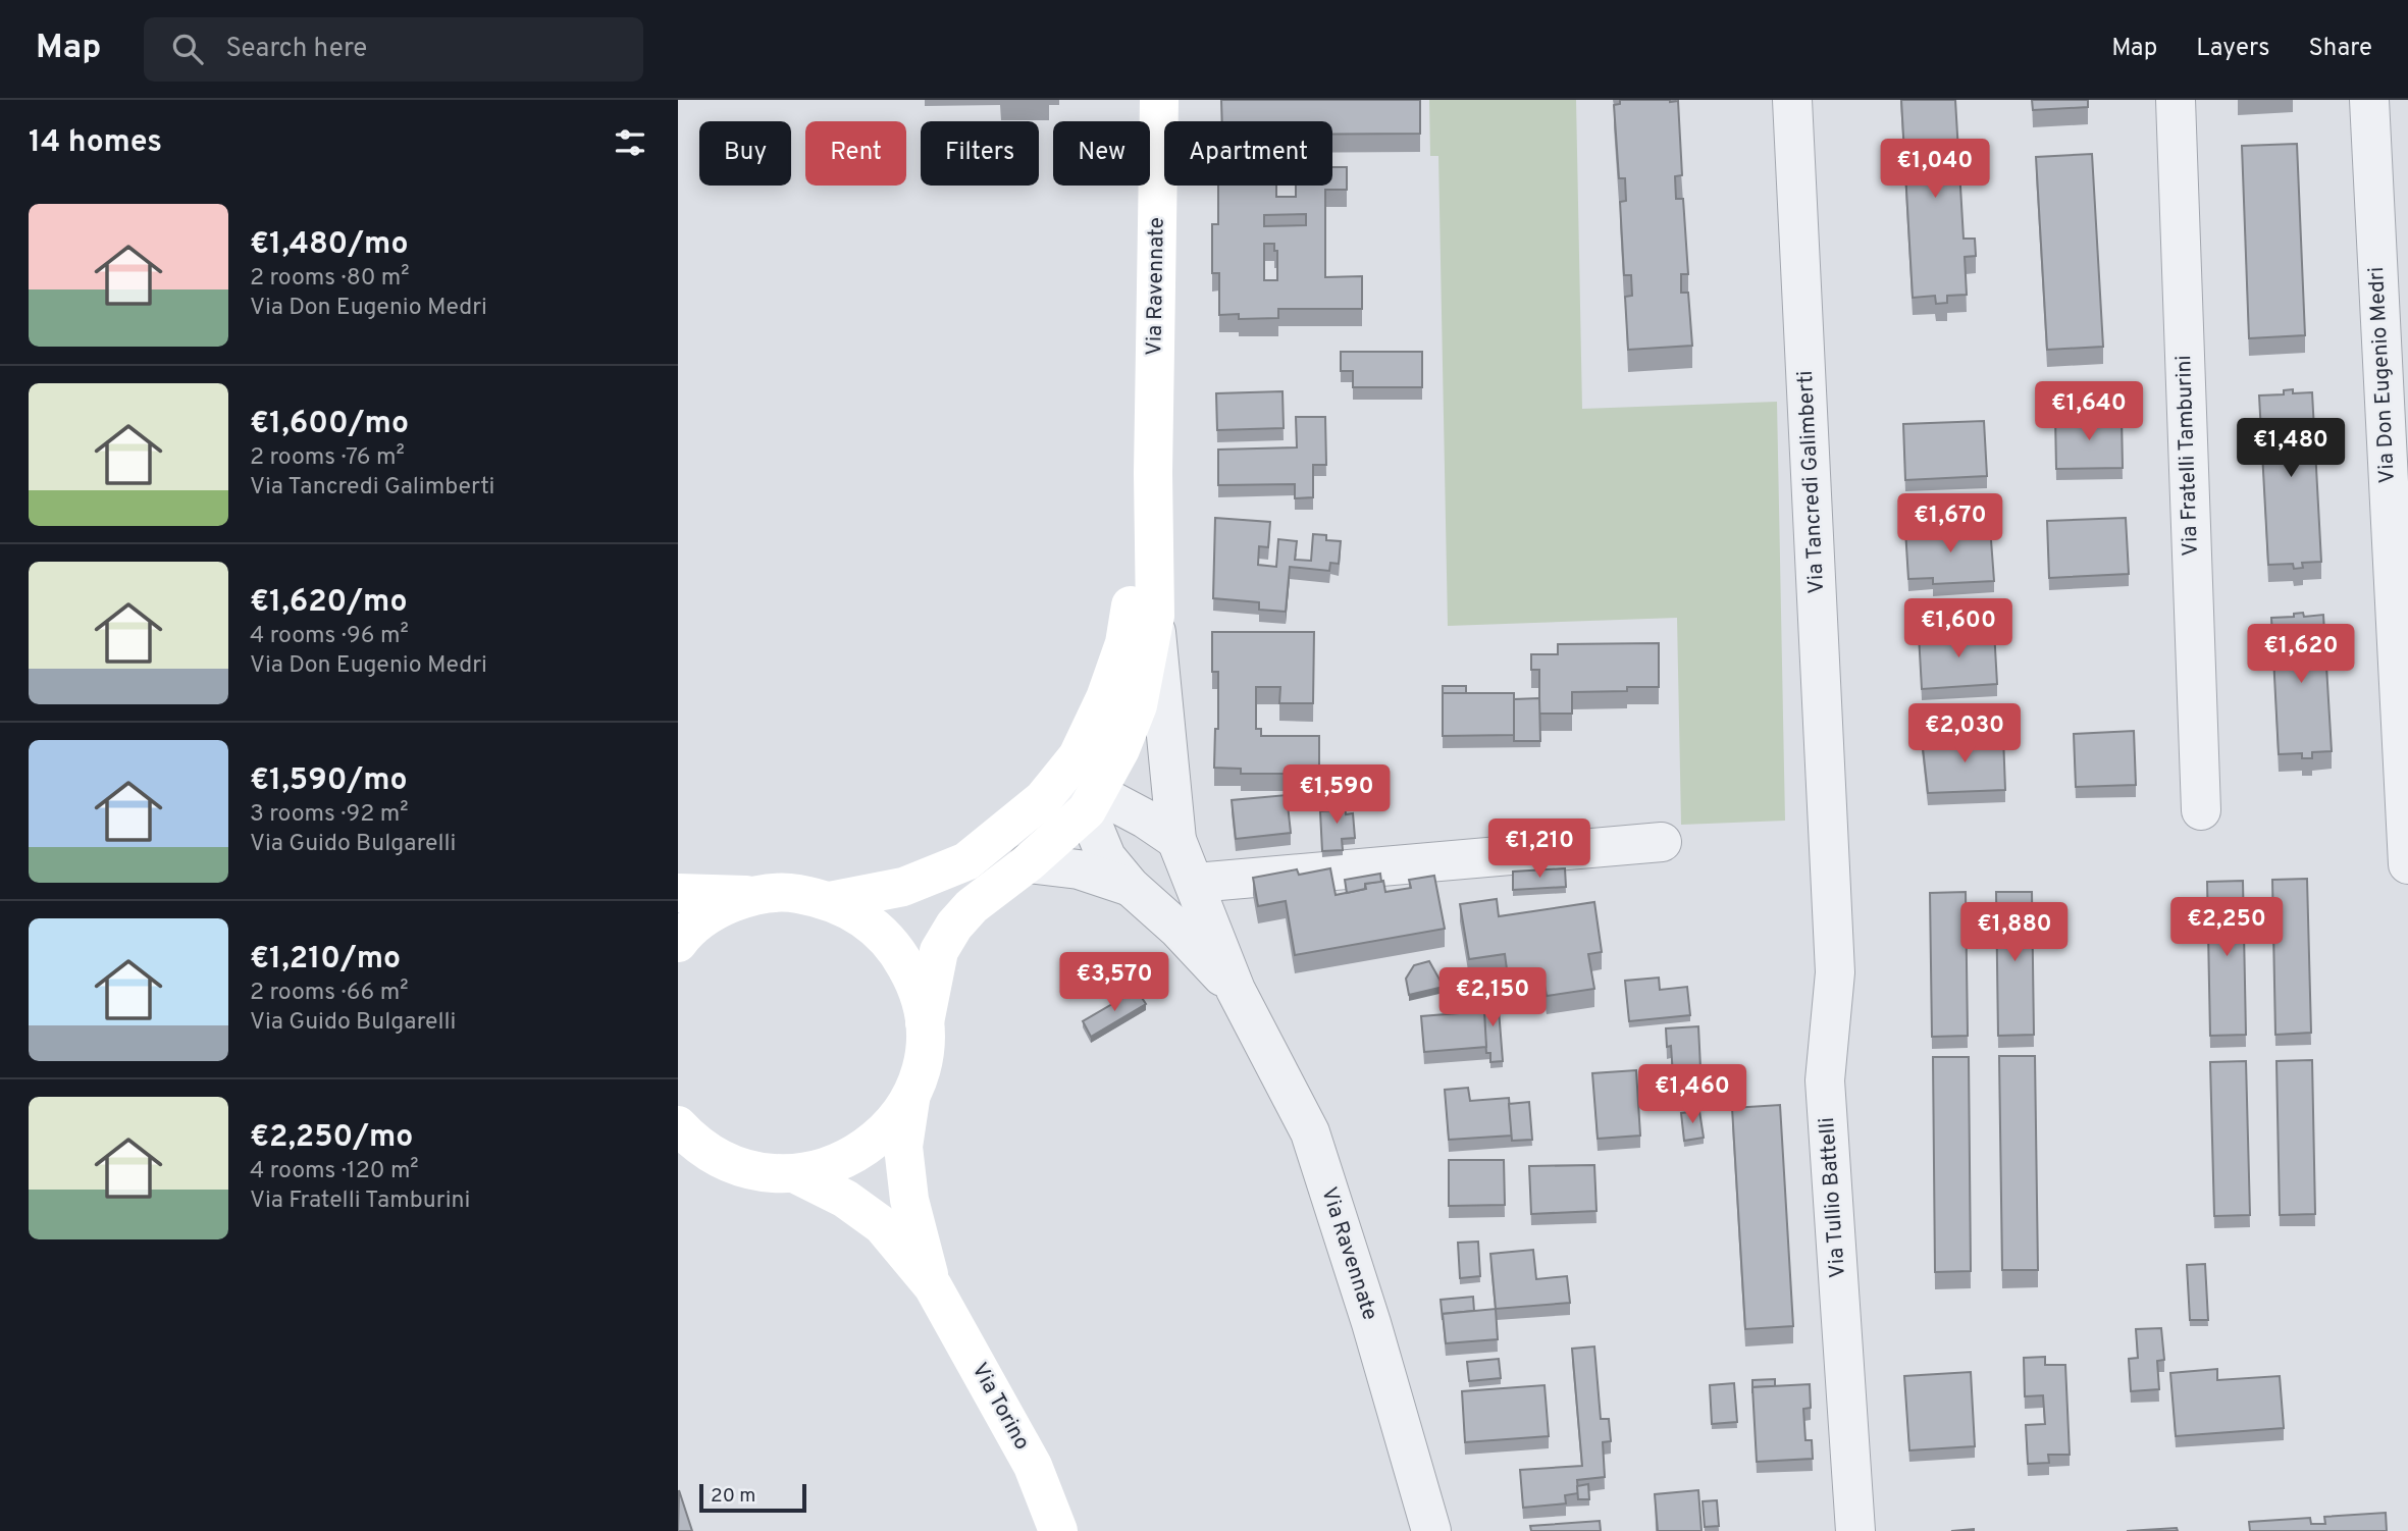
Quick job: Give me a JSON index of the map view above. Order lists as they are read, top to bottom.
{
  "streets": {
    "main road": ["Via Ravennate", "Via Torino"],
    "street": [
      "Via Don Eugenio Medri",
      "Via Fratelli Tamburini",
      "Via Tancredi Galimberti",
      "Via Tullio Battelli"
    ]
  },
  "crossings": [
    ["Via Tancredi Galimberti", "Via Tullio Battelli"]
  ],
  "scale_bar": "20 m",
  "page": {
    "header": "Map",
    "search": "Search here",
    "nav": ["Map", "Layers", "Share"],
    "heading": "14 homes",
    "chip": [
      "Buy",
      "Rent",
      "Filters",
      "New",
      "Apartment"
    ],
    "price": [
      "€1,040",
      "€1,640",
      "€1,480",
      "€1,670",
      "€1,600",
      "€1,620",
      "€2,030",
      "€1,590",
      "€1,210",
      "€2,250",
      "€1,880",
      "€3,570",
      "€2,150",
      "€1,460"
    ],
    "list": [
      {
        "name": "€1,480/mo",
        "note": "2 rooms · 80 m² · Via Don Eugenio Medri"
      },
      {
        "name": "€1,600/mo",
        "note": "2 rooms · 76 m² · Via Tancredi Galimberti"
      },
      {
        "name": "€1,620/mo",
        "note": "4 rooms · 96 m² · Via Don Eugenio Medri"
      },
      {
        "name": "€1,590/mo",
        "note": "3 rooms · 92 m² · Via Guido Bulgarelli"
      },
      {
        "name": "€1,210/mo",
        "note": "2 rooms · 66 m² · Via Guido Bulgarelli"
      },
      {
        "name": "€2,250/mo",
        "note": "4 rooms · 120 m² · Via Fratelli Tamburini"
      }
    ],
    "scale": "20 m"
  }
}
